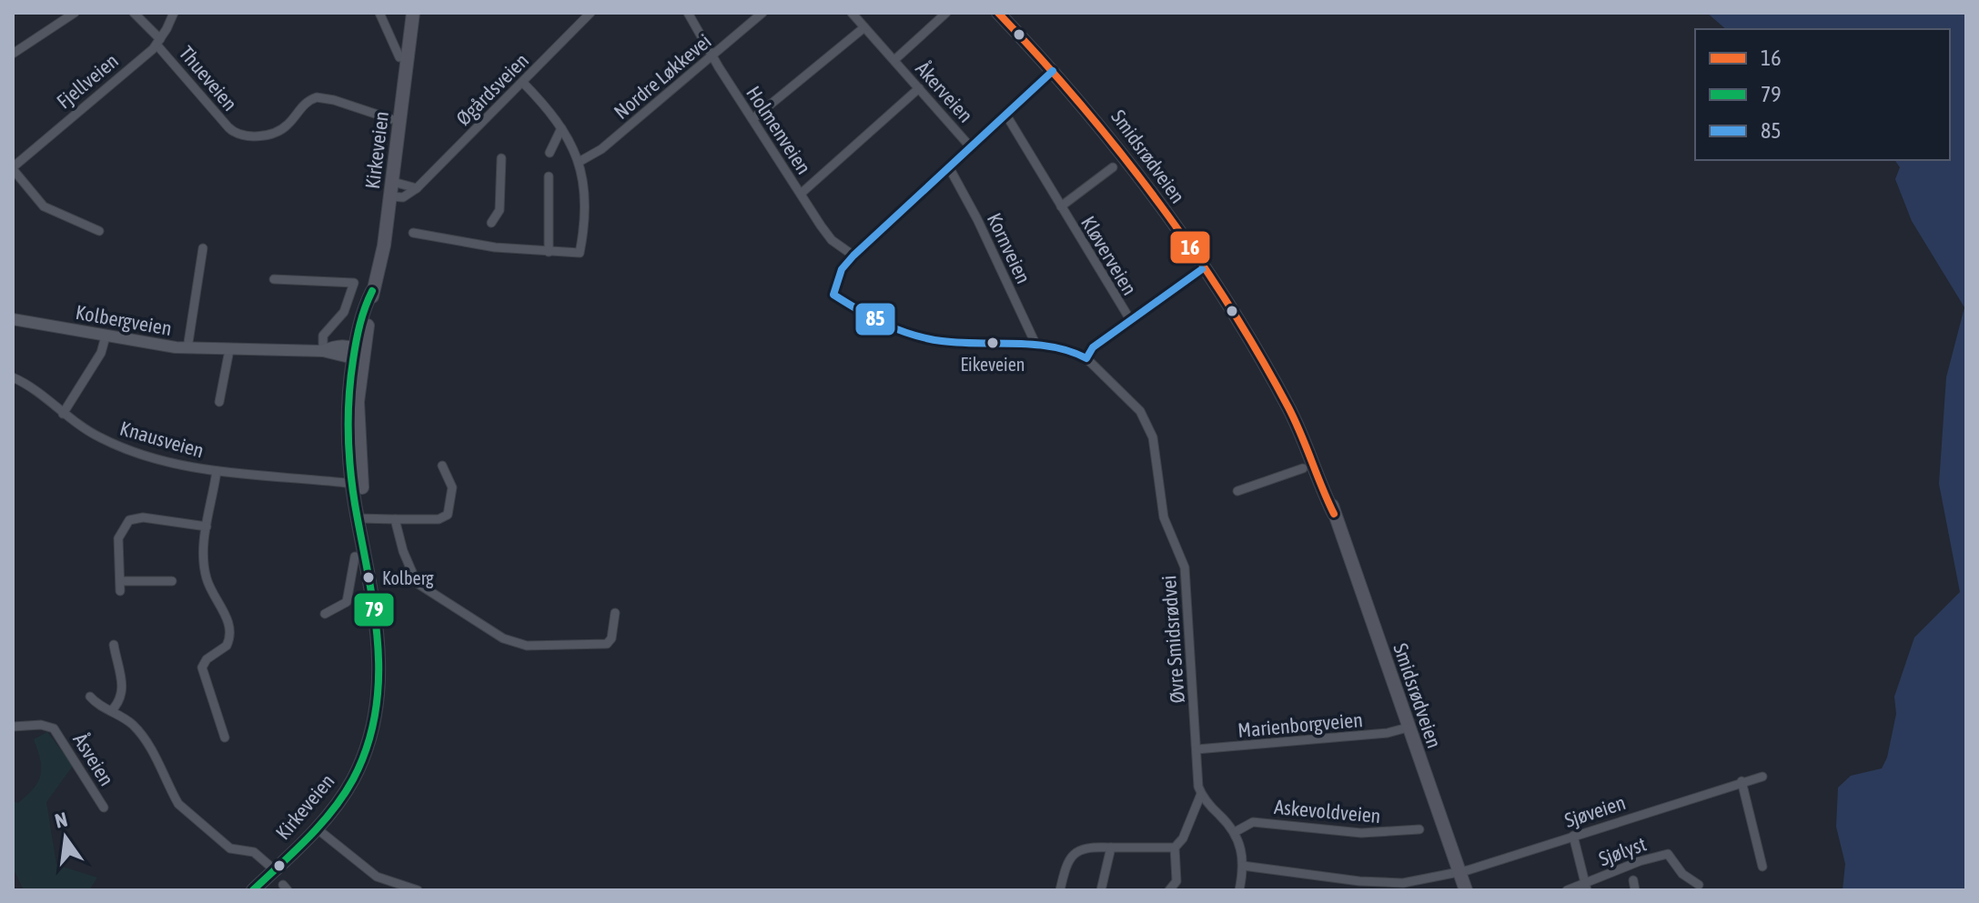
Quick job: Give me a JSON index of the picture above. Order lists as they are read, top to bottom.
{
  "streets": {
    "main road": ["Kirkeveien", "Smidsrødveien"],
    "street": [
      "Nordre Løkkevei",
      "Thueveien",
      "Fjellveien",
      "Øgårdsveien",
      "Åkerveien",
      "Holmenveien",
      "Kornveien",
      "Kløverveien",
      "Kolbergveien",
      "Knausveien",
      "Øvre Smidsrødvei",
      "Marienborgveien",
      "Åsveien",
      "Askevoldveien",
      "Sjøveien",
      "Sjølyst"
    ]
  },
  "crossings": [
    ["Nordre Løkkevei", "Holmenveien"],
    ["Thueveien", "Fjellveien"],
    ["Øgårdsveien", "Kirkeveien"],
    ["Kirkeveien", "Kolbergveien"],
    ["Smidsrødveien", "Marienborgveien"],
    ["Smidsrødveien", "Sjøveien"],
    ["Øvre Smidsrødvei", "Marienborgveien"],
    ["Sjøveien", "Sjølyst"]
  ],
  "places": ["Eikeveien", "Kolberg"],
  "lines": ["transit line 16", "transit line 85", "transit line 79"],
  "legend": ["16", "79", "85"],
  "north": "top"
}
